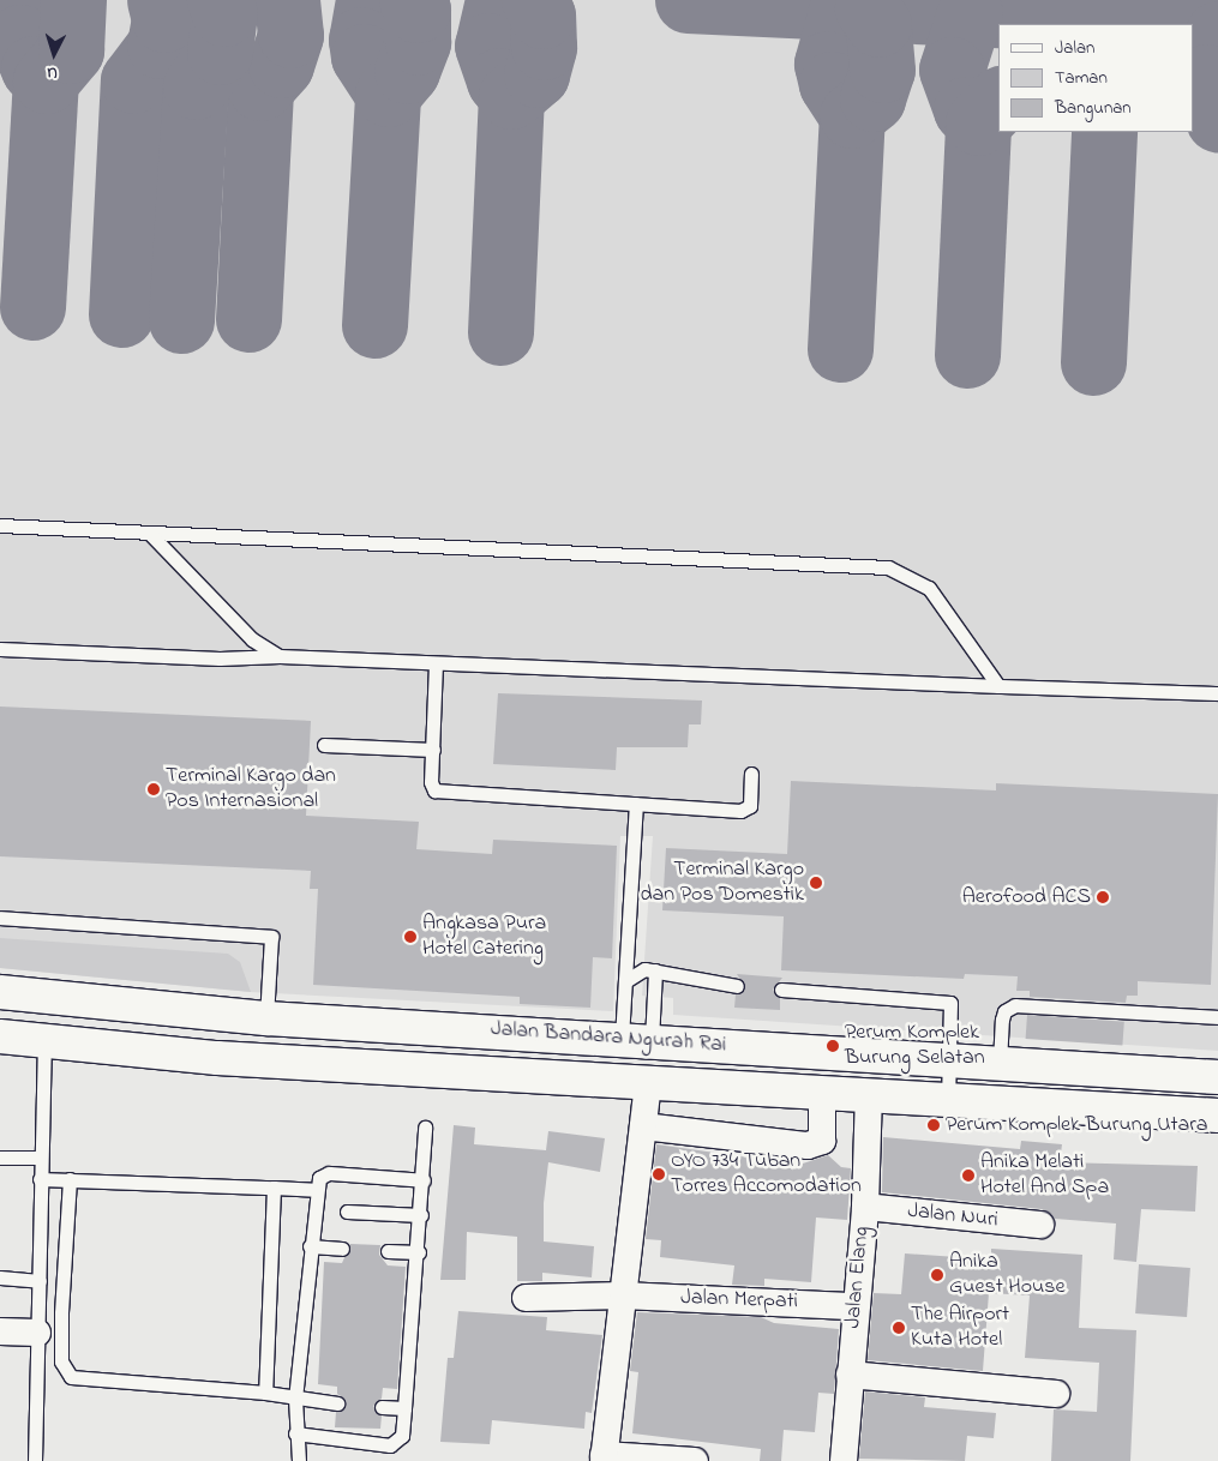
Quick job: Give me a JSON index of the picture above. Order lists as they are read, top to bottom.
{
  "streets": {
    "street": [
      "Jalan Bandara Ngurah Rai",
      "Jalan Nuri",
      "Jalan Elang",
      "Jalan Merpati"
    ]
  },
  "crossings": [
    ["Jalan Bandara Ngurah Rai", "Jalan Elang"],
    ["Jalan Nuri", "Jalan Elang"],
    ["Jalan Elang", "Jalan Merpati"]
  ],
  "places": [
    "Terminal Kargo dan Pos Internasional",
    "Terminal Kargo dan Pos Domestik",
    "Aerofood ACS",
    "Angkasa Pura Hotel Catering",
    "Perum Komplek Burung Selatan",
    "Perum Komplek Burung Utara",
    "OYO 734 Tuban Torres Accomodation",
    "Anika Melati Hotel And Spa",
    "Anika Guest House",
    "The Airport Kuta Hotel"
  ],
  "legend": ["Jalan", "Taman", "Bangunan"],
  "north": "bottom"
}
